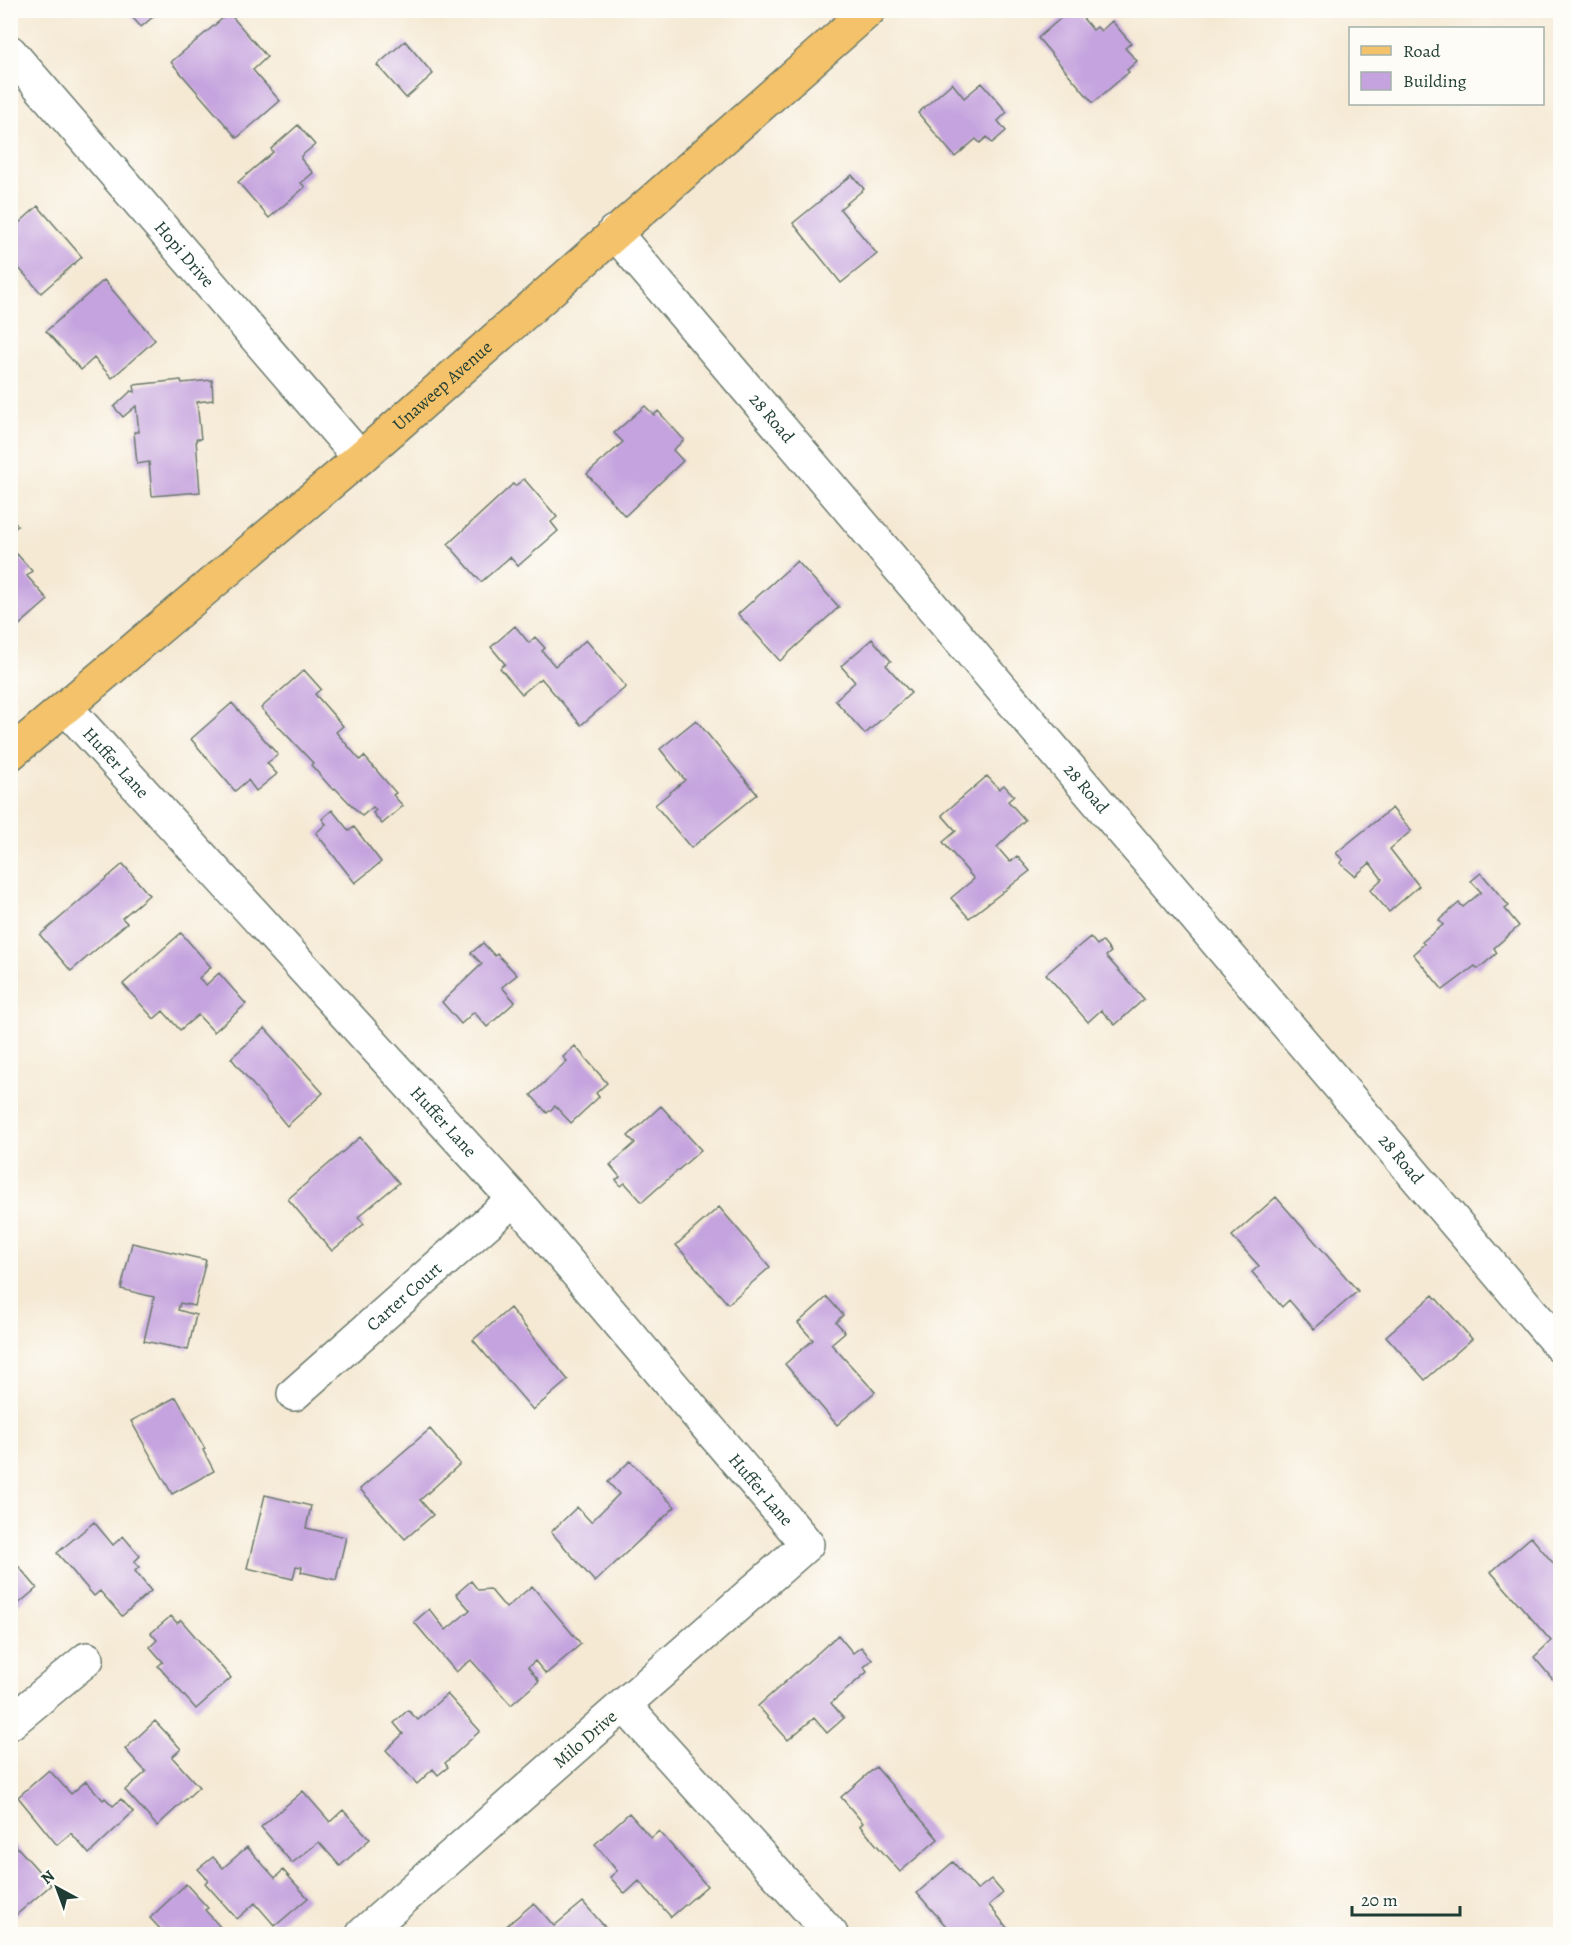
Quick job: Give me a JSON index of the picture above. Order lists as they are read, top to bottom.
{
  "streets": {
    "main road": ["Unaweep Avenue"],
    "street": [
      "Hopi Drive",
      "28 Road",
      "Huffer Lane",
      "Carter Court",
      "Milo Drive"
    ]
  },
  "crossings": [
    ["Hopi Drive", "Unaweep Avenue"],
    ["Unaweep Avenue", "28 Road"],
    ["Unaweep Avenue", "Huffer Lane"],
    ["Huffer Lane", "Carter Court"],
    ["Huffer Lane", "Milo Drive"]
  ],
  "legend": ["Road", "Building"],
  "scale_bar": "20 m",
  "north": "top left"
}
